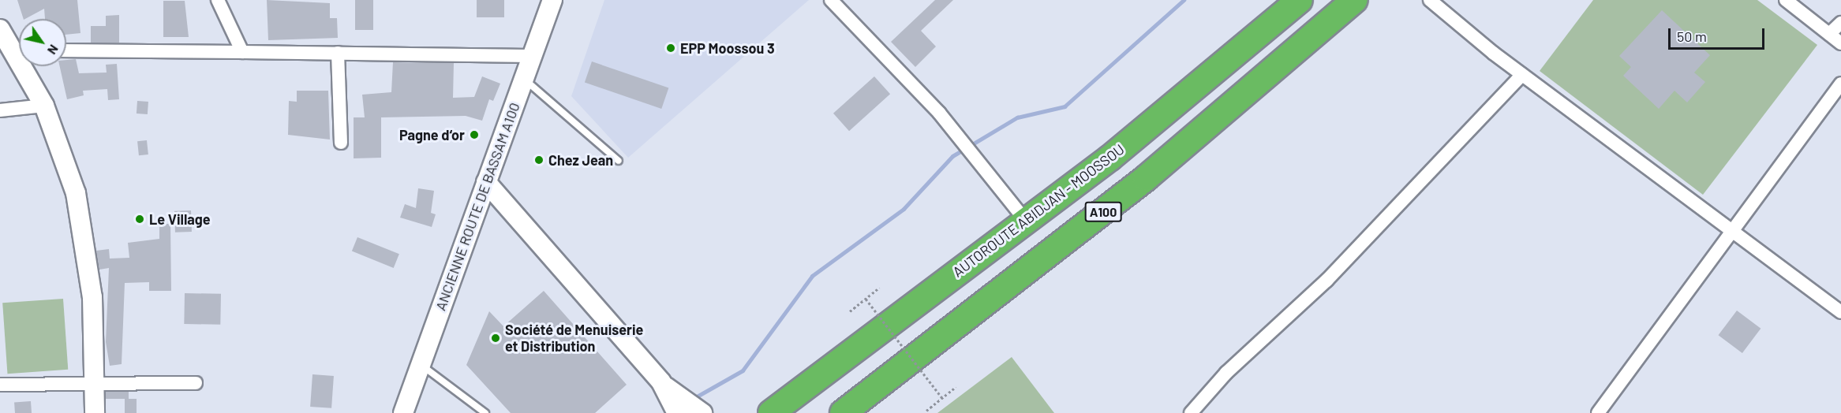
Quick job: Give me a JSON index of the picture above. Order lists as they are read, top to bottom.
{
  "streets": {
    "highway": ["AUTOROUTE ABIDJAN - MOOSSOU", "A100"],
    "street": ["ANCIENNE ROUTE DE BASSAM A100"]
  },
  "places": [
    "EPP Moossou 3",
    "Pagne d‘or",
    "Chez Jean",
    "Le Village",
    "Société de Menuiserie et Distribution"
  ],
  "scale_bar": "50 m",
  "north": "bottom right"
}
